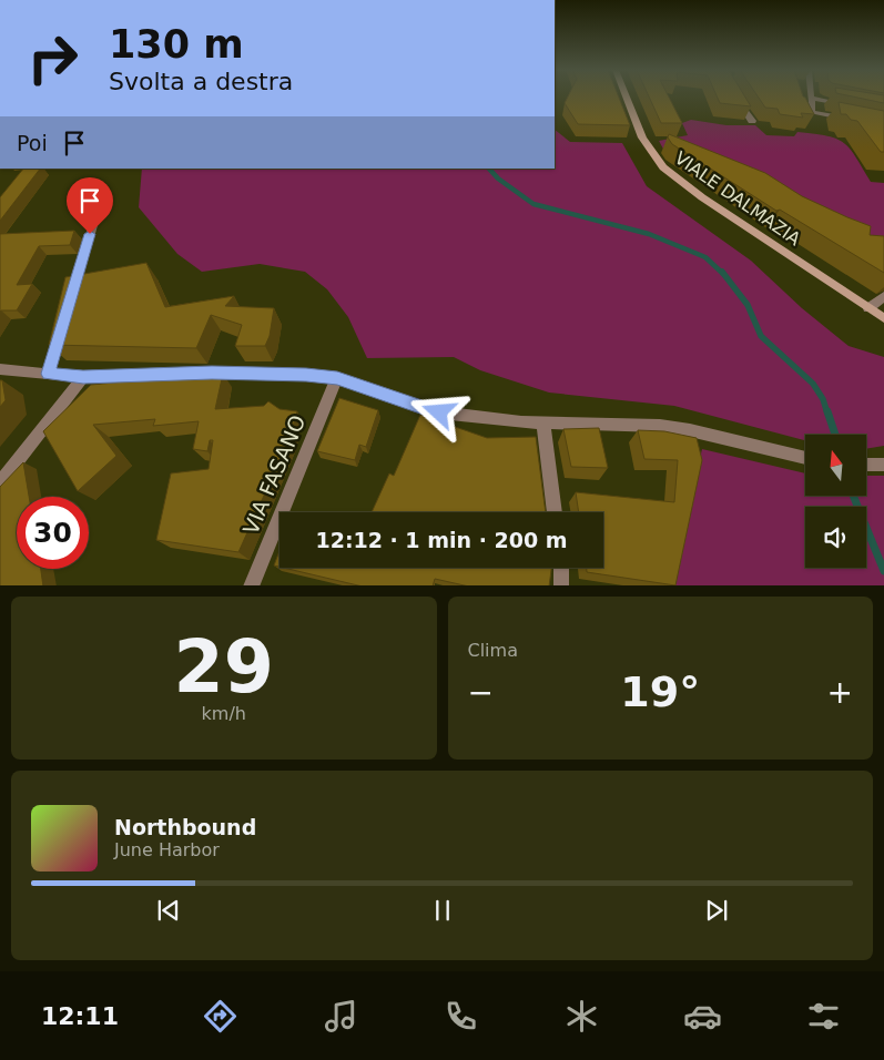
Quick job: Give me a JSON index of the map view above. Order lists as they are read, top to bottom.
{
  "streets": {
    "main road": ["VIALE DALMAZIA"],
    "street": ["VIA FASANO"]
  },
  "north": "top",
  "page": {
    "turn": ["130 m", "Svolta a destra"],
    "then": "Poi",
    "limit": "30",
    "trip": "12:12 · 1 min · 200 m",
    "tile": [
      ["29", "km/h"],
      "Clima"
    ],
    "heat": ["−", "19°", "+"],
    "song": ["Northbound", "June Harbor"],
    "tabs": "12:11"
  }
}
